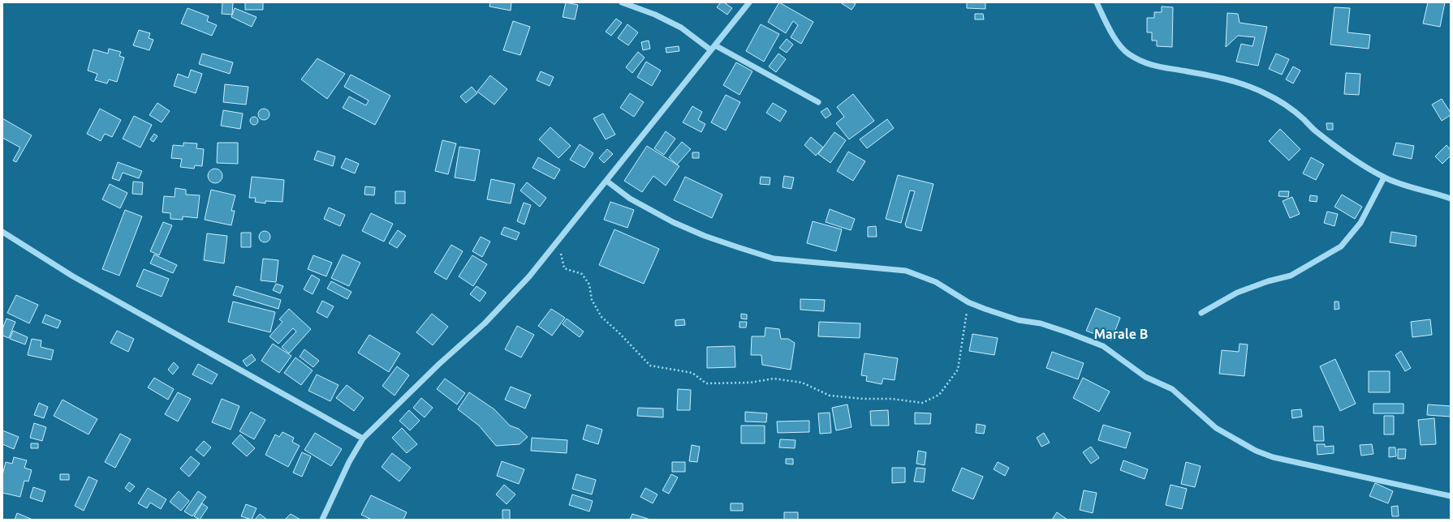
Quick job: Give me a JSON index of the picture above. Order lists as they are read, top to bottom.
{
  "districts": ["Marale B"]
}
